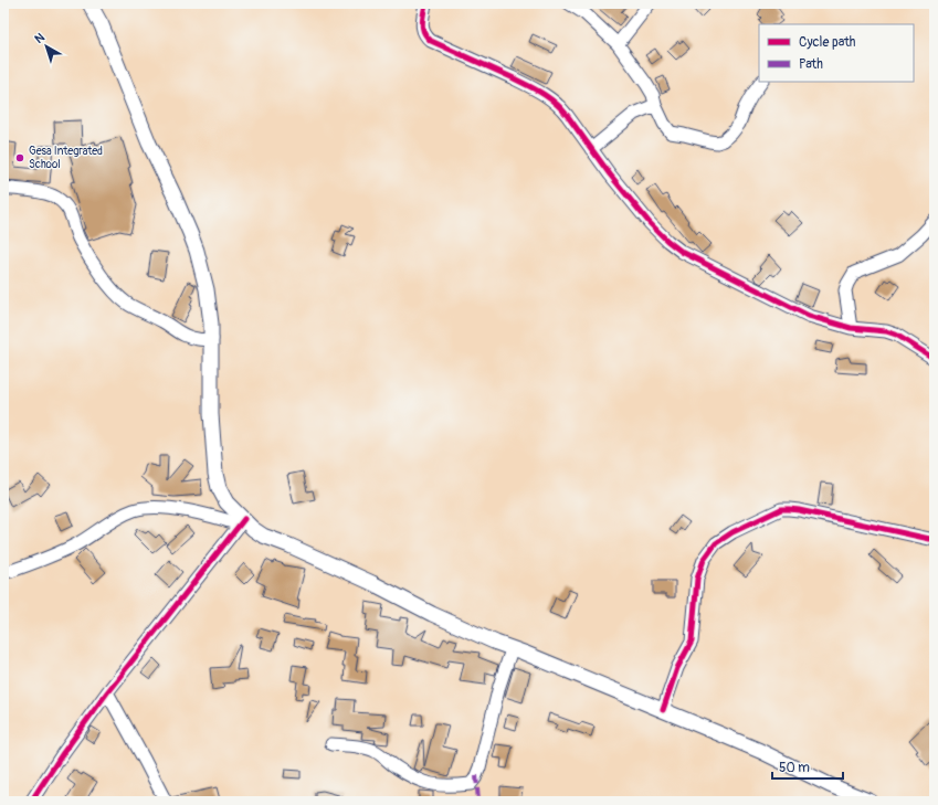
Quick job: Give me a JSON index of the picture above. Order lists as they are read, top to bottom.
{
  "places": ["Gesa Integrated School"],
  "legend": ["Cycle path", "Path"],
  "scale_bar": "50 m",
  "north": "top left"
}
